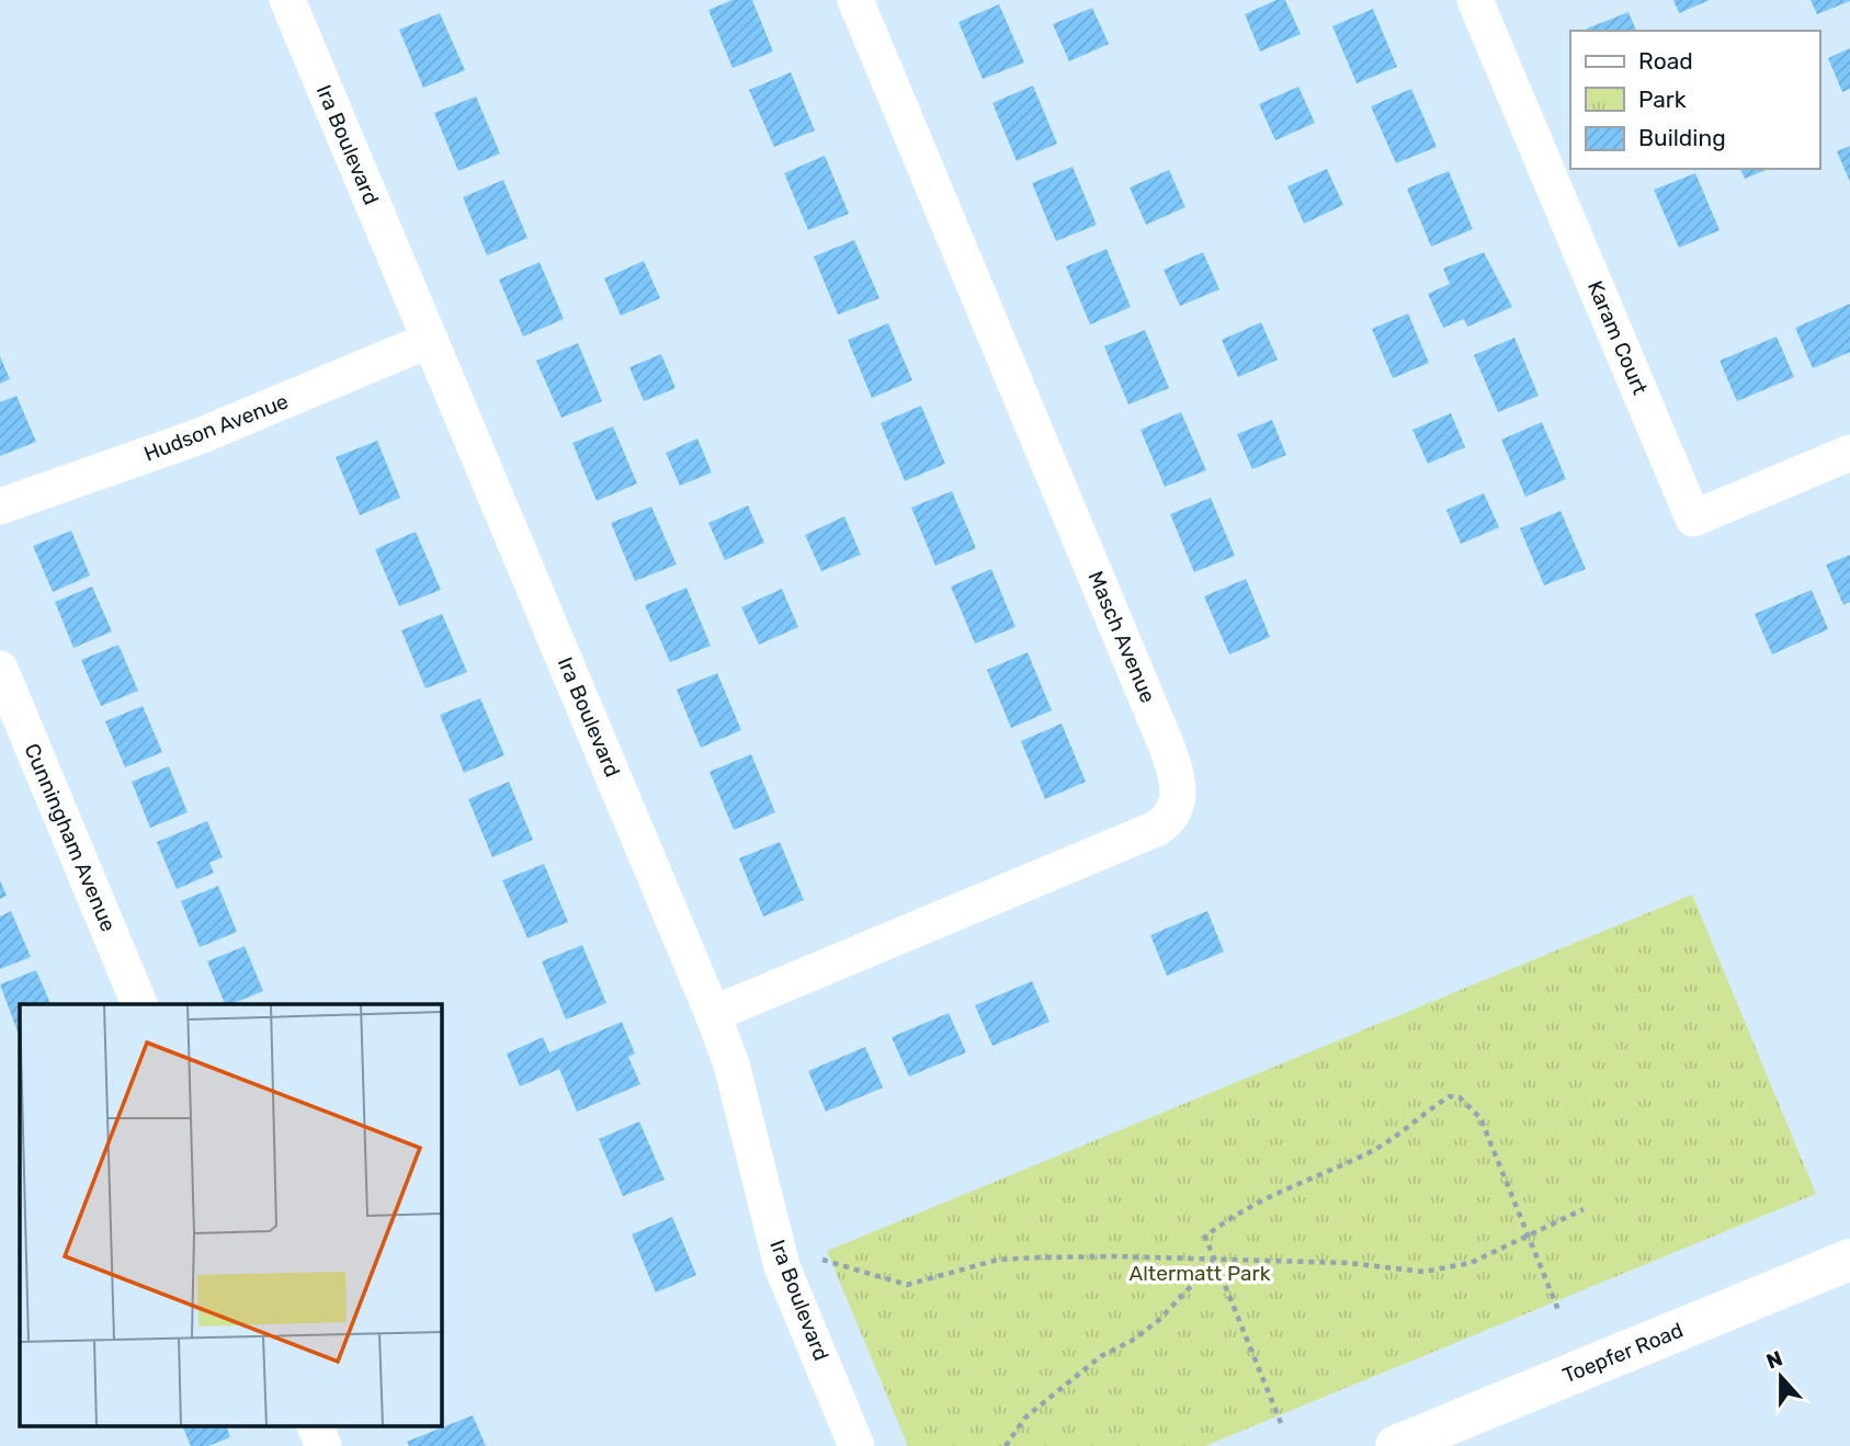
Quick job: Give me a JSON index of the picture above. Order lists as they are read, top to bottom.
{
  "streets": {
    "street": [
      "Ira Boulevard",
      "Karam Court",
      "Hudson Avenue",
      "Masch Avenue",
      "Cunningham Avenue",
      "Toepfer Road"
    ]
  },
  "crossings": [
    ["Ira Boulevard", "Hudson Avenue"],
    ["Ira Boulevard", "Masch Avenue"]
  ],
  "parks": ["Altermatt Park"],
  "legend": ["Road", "Park", "Building"],
  "north": "top"
}
